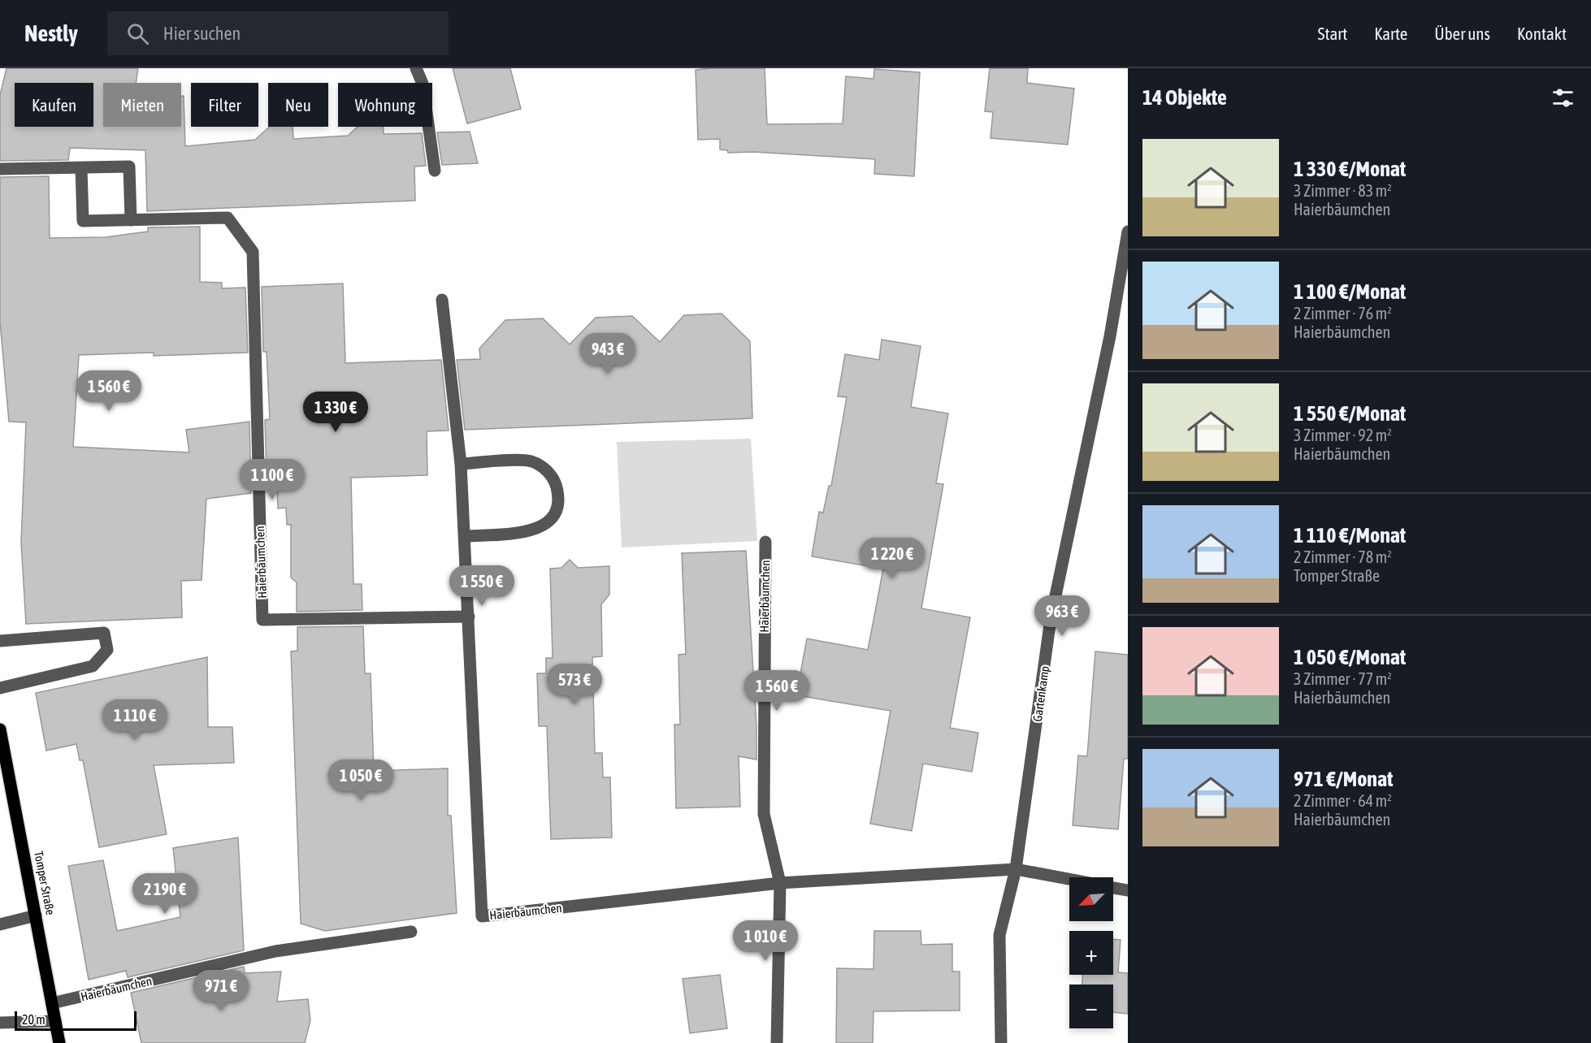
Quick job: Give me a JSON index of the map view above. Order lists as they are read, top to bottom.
{
  "streets": {
    "main road": ["Tomper Straße"],
    "street": ["Haierbäumchen", "Gartenkamp"]
  },
  "crossings": [
    ["Haierbäumchen", "Gartenkamp"],
    ["Haierbäumchen", "Tomper Straße"]
  ],
  "scale_bar": "20 m",
  "north": "bottom left",
  "page": {
    "header": "Nestly",
    "search": "Hier suchen",
    "nav": [
      "Start",
      "Karte",
      "Über uns",
      "Kontakt"
    ],
    "heading": "14 Objekte",
    "chip": [
      "Kaufen",
      "Mieten",
      "Filter",
      "Neu",
      "Wohnung"
    ],
    "list": [
      {
        "name": "1 330 €/Monat",
        "note": "3 Zimmer · 83 m² · Haierbäumchen"
      },
      {
        "name": "1 100 €/Monat",
        "note": "2 Zimmer · 76 m² · Haierbäumchen"
      },
      {
        "name": "1 550 €/Monat",
        "note": "3 Zimmer · 92 m² · Haierbäumchen"
      },
      {
        "name": "1 110 €/Monat",
        "note": "2 Zimmer · 78 m² · Tomper Straße"
      },
      {
        "name": "1 050 €/Monat",
        "note": "3 Zimmer · 77 m² · Haierbäumchen"
      },
      {
        "name": "971 €/Monat",
        "note": "2 Zimmer · 64 m² · Haierbäumchen"
      }
    ],
    "price": [
      "943 €",
      "1 560 €",
      "1 330 €",
      "1 100 €",
      "1 220 €",
      "1 550 €",
      "963 €",
      "573 €",
      "1 560 €",
      "1 110 €",
      "1 050 €",
      "2 190 €",
      "1 010 €",
      "971 €"
    ],
    "map_buttons": ["+", "−"],
    "scale": "20 m"
  }
}
